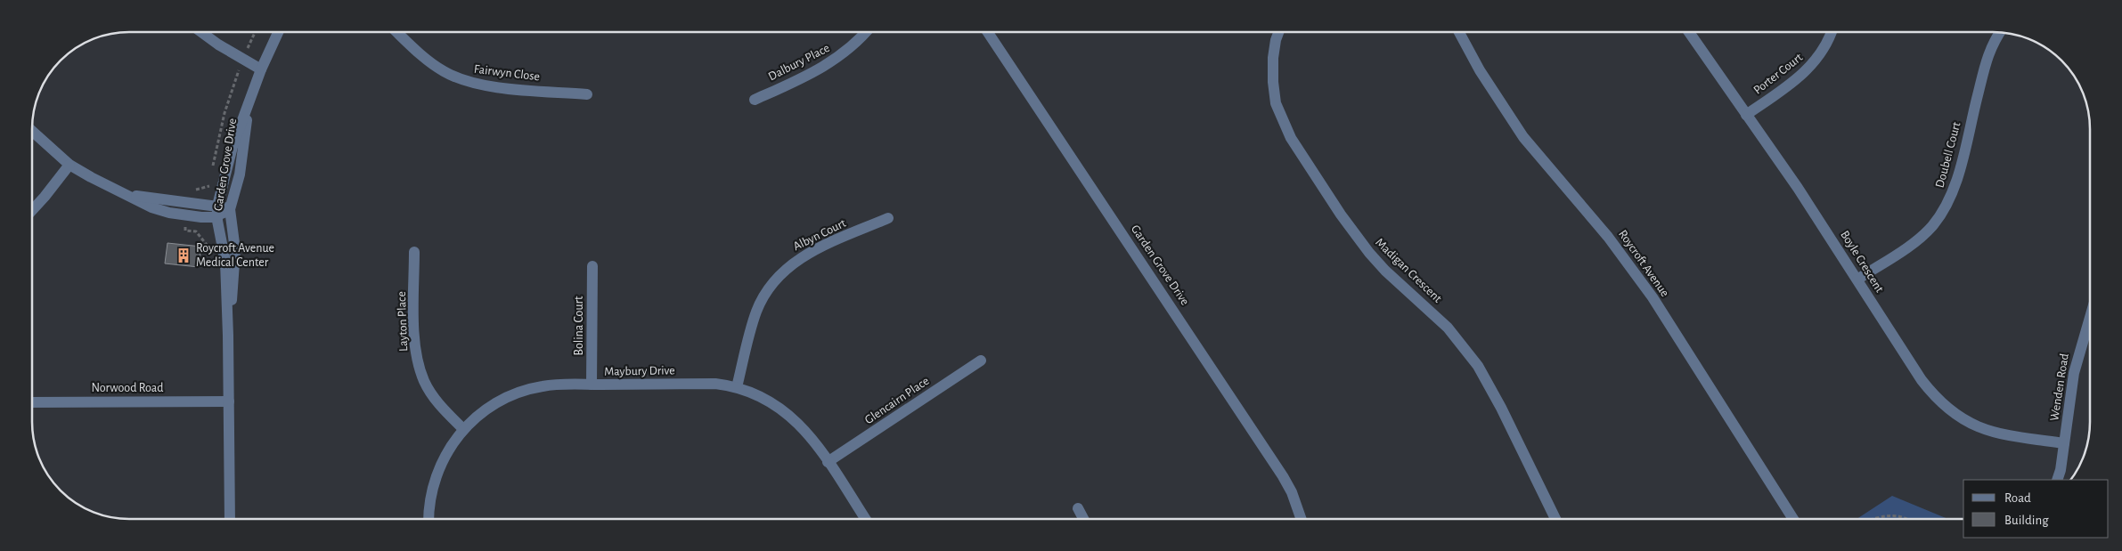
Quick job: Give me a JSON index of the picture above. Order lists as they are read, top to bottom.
{
  "streets": {
    "street": [
      "Dalbury Place",
      "Fairwyn Close",
      "Porter Court",
      "Doubell Court",
      "Garden Grove Drive",
      "Albyn Court",
      "Boyle Crescent",
      "Roycroft Avenue",
      "Madigan Crescent",
      "Layton Place",
      "Bolina Court",
      "Maybury Drive",
      "Wenden Road",
      "Norwood Road",
      "Glencairn Place"
    ]
  },
  "crossings": [
    ["Porter Court", "Boyle Crescent"],
    ["Doubell Court", "Boyle Crescent"],
    ["Garden Grove Drive", "Norwood Road"],
    ["Albyn Court", "Maybury Drive"],
    ["Boyle Crescent", "Wenden Road"],
    ["Layton Place", "Maybury Drive"],
    ["Bolina Court", "Maybury Drive"],
    ["Maybury Drive", "Glencairn Place"]
  ],
  "places": {
    "building": ["Roycroft Avenue Medical Center"]
  },
  "legend": ["Road", "Building"]
}
